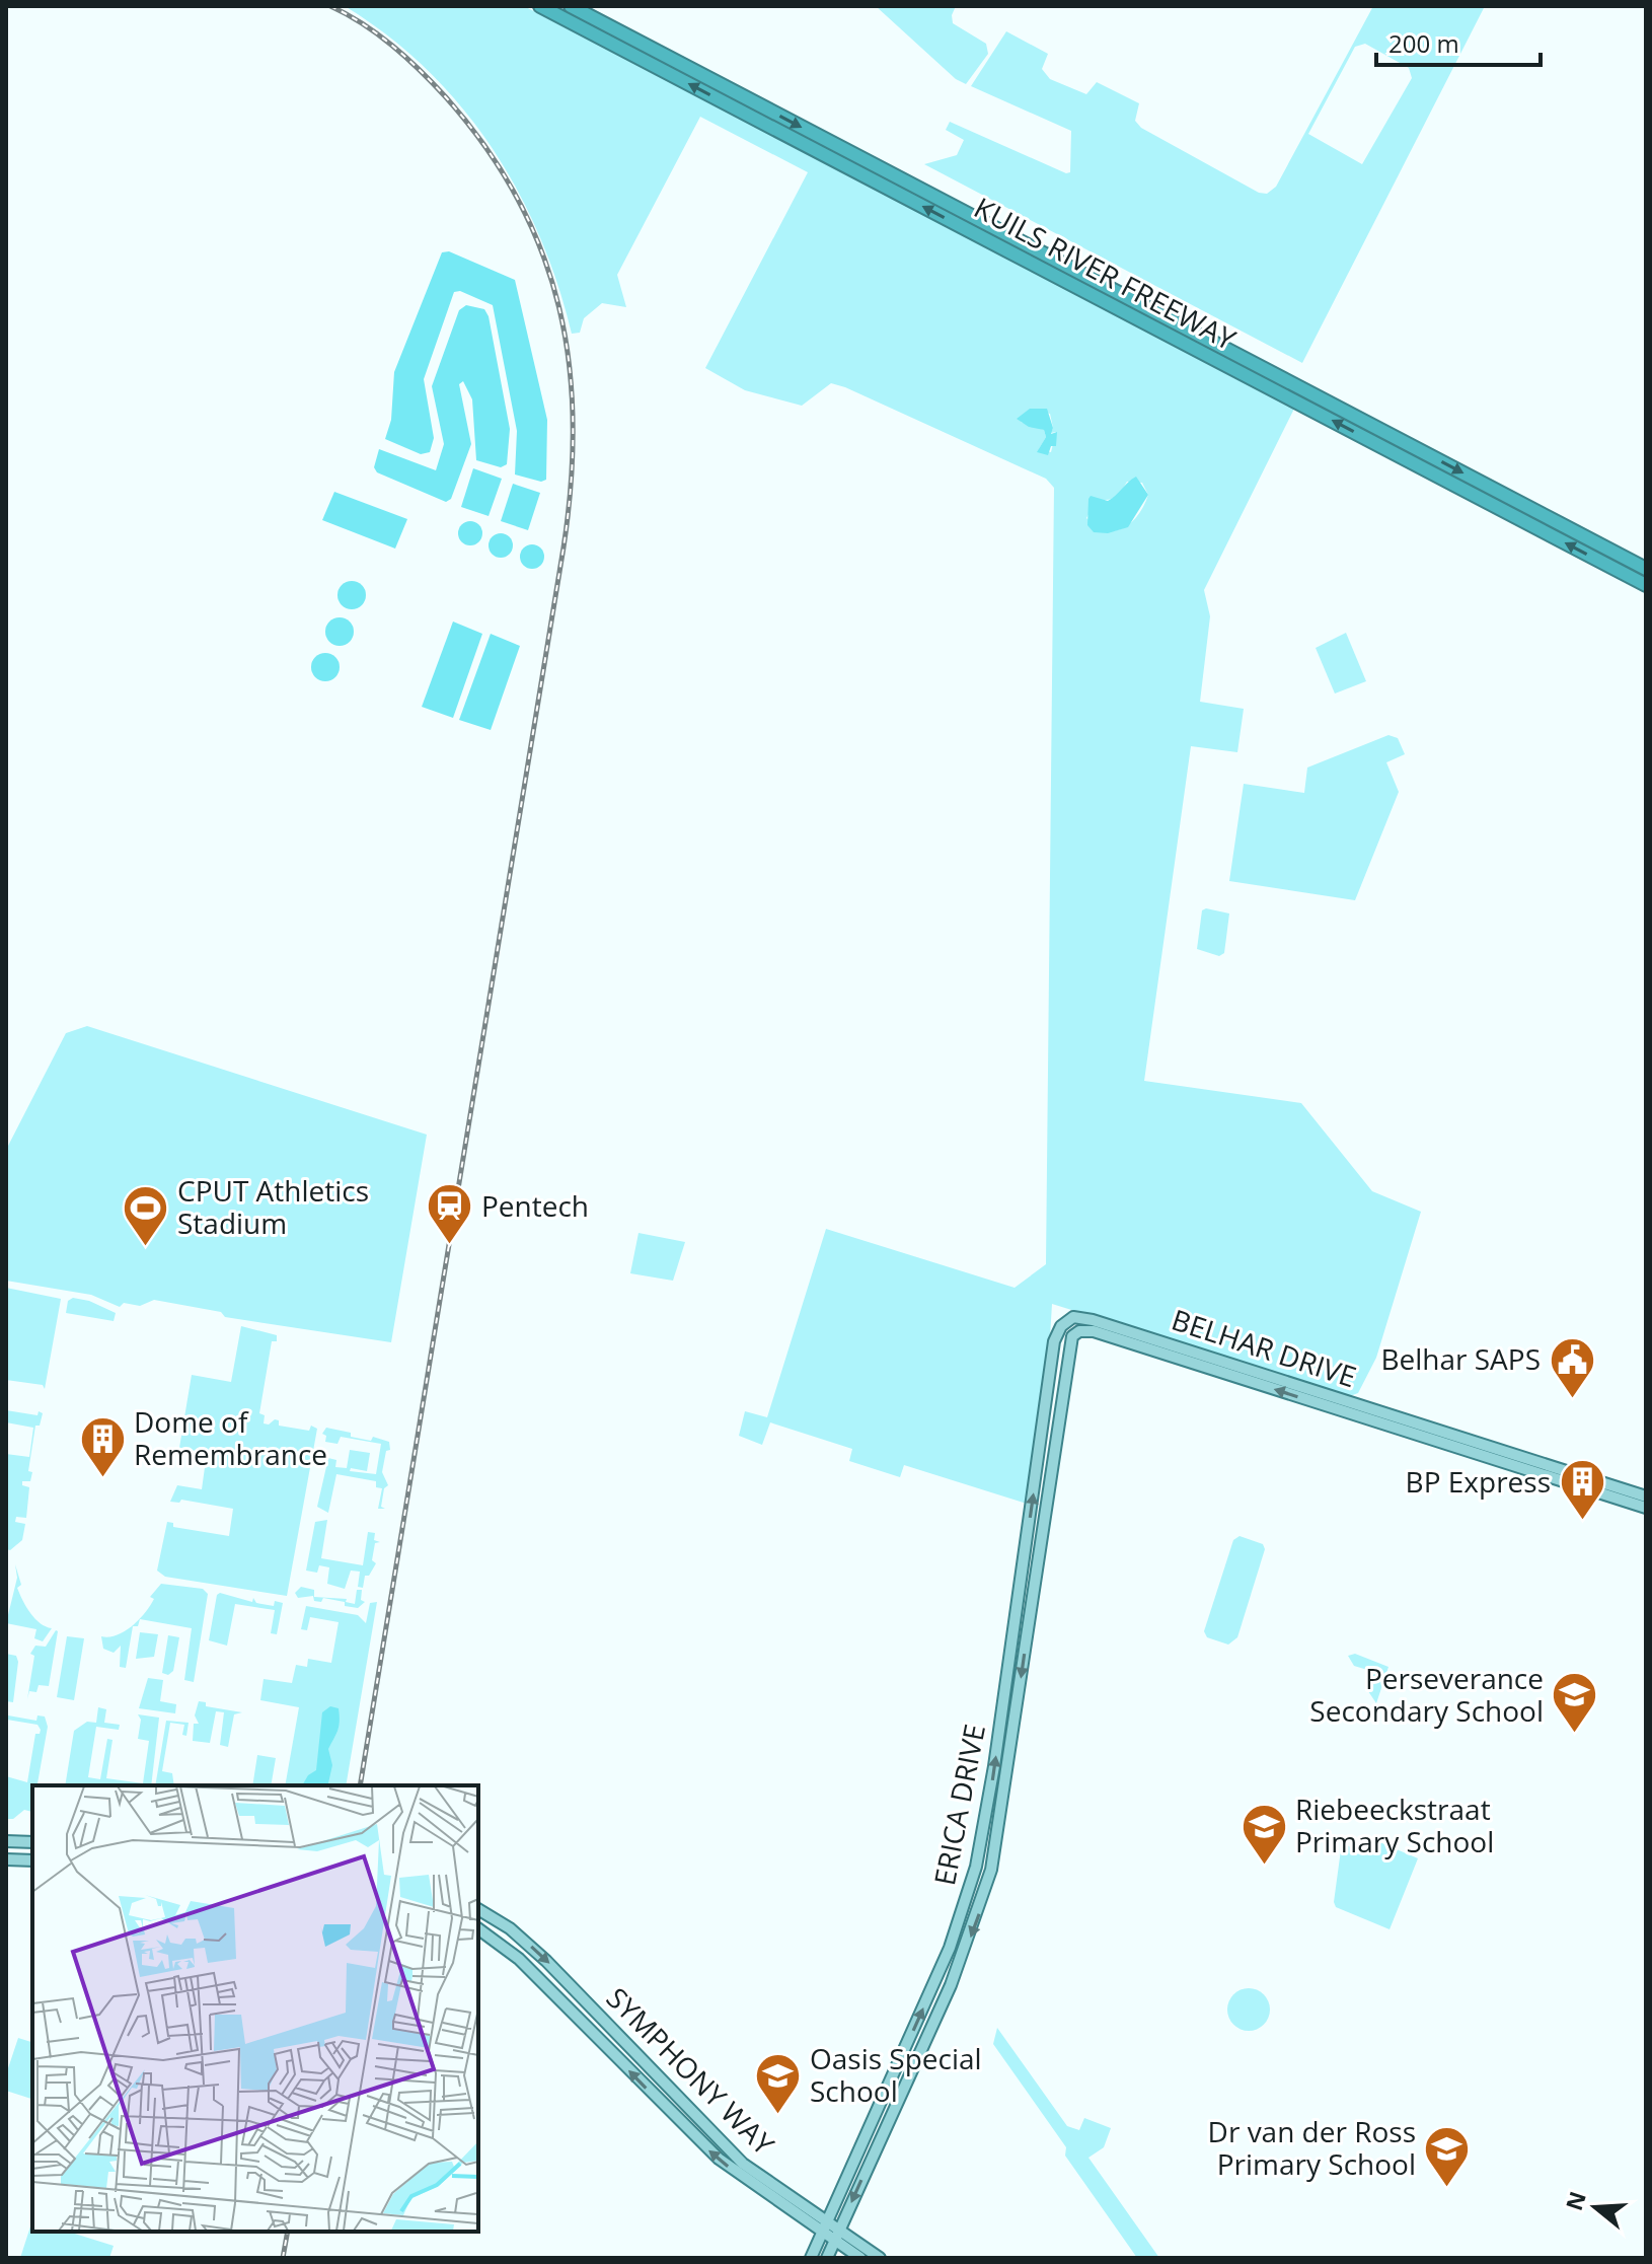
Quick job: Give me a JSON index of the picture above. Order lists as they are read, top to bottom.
{
  "streets": {
    "highway": ["KUILS RIVER FREEWAY"],
    "main road": ["BELHAR DRIVE", "ERICA DRIVE", "SYMPHONY WAY"]
  },
  "crossings": [
    ["BELHAR DRIVE", "ERICA DRIVE"],
    ["ERICA DRIVE", "SYMPHONY WAY"]
  ],
  "places": {
    "station": ["Pentech"],
    "sports": ["CPUT Athletics Stadium"],
    "public building": ["Belhar SAPS"],
    "building": ["Dome of Remembrance", "BP Express"],
    "school or university": [
      "Perseverance Secondary School",
      "Riebeeckstraat Primary School",
      "Oasis Special School",
      "Dr van der Ross Primary School"
    ]
  },
  "scale_bar": "200 m",
  "north": "left"
}
